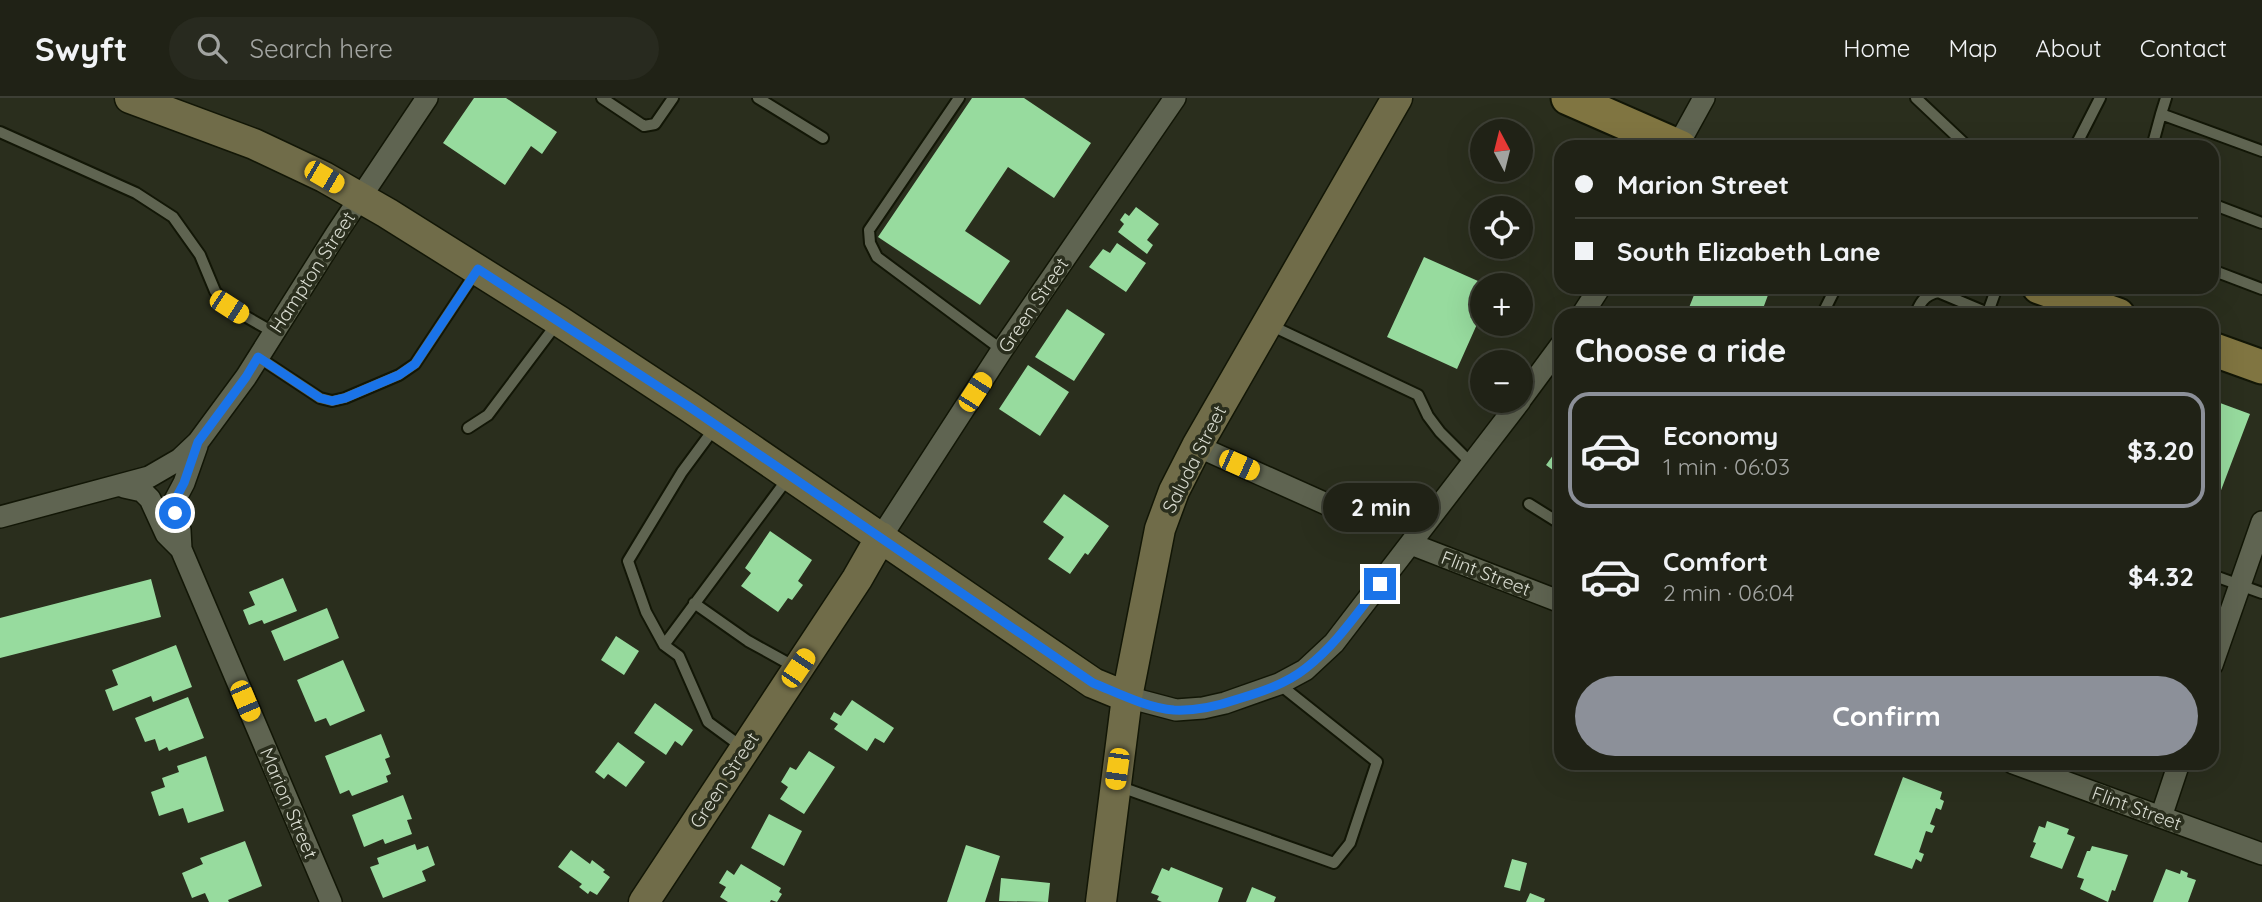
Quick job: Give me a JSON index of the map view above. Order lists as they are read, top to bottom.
{
  "streets": {
    "main road": ["Green Street", "Saluda Street"],
    "street": ["Hampton Street", "Flint Street", "Marion Street"]
  },
  "crossings": [
    ["Hampton Street", "Marion Street"]
  ],
  "north": "top",
  "page": {
    "header": "Swyft",
    "search": "Search here",
    "nav": [
      "Home",
      "Map",
      "About",
      "Contact"
    ],
    "map_buttons": ["+", "−"],
    "banner": ["Marion Street", "South Elizabeth Lane"],
    "heading": "Choose a ride",
    "list": [
      {
        "name": "Economy",
        "note": "1 min · 06:03",
        "value": "$3.20"
      },
      {
        "name": "Comfort",
        "note": "2 min · 06:04",
        "value": "$4.32"
      }
    ],
    "bubble": "2 min",
    "buttons": "Confirm"
  }
}
